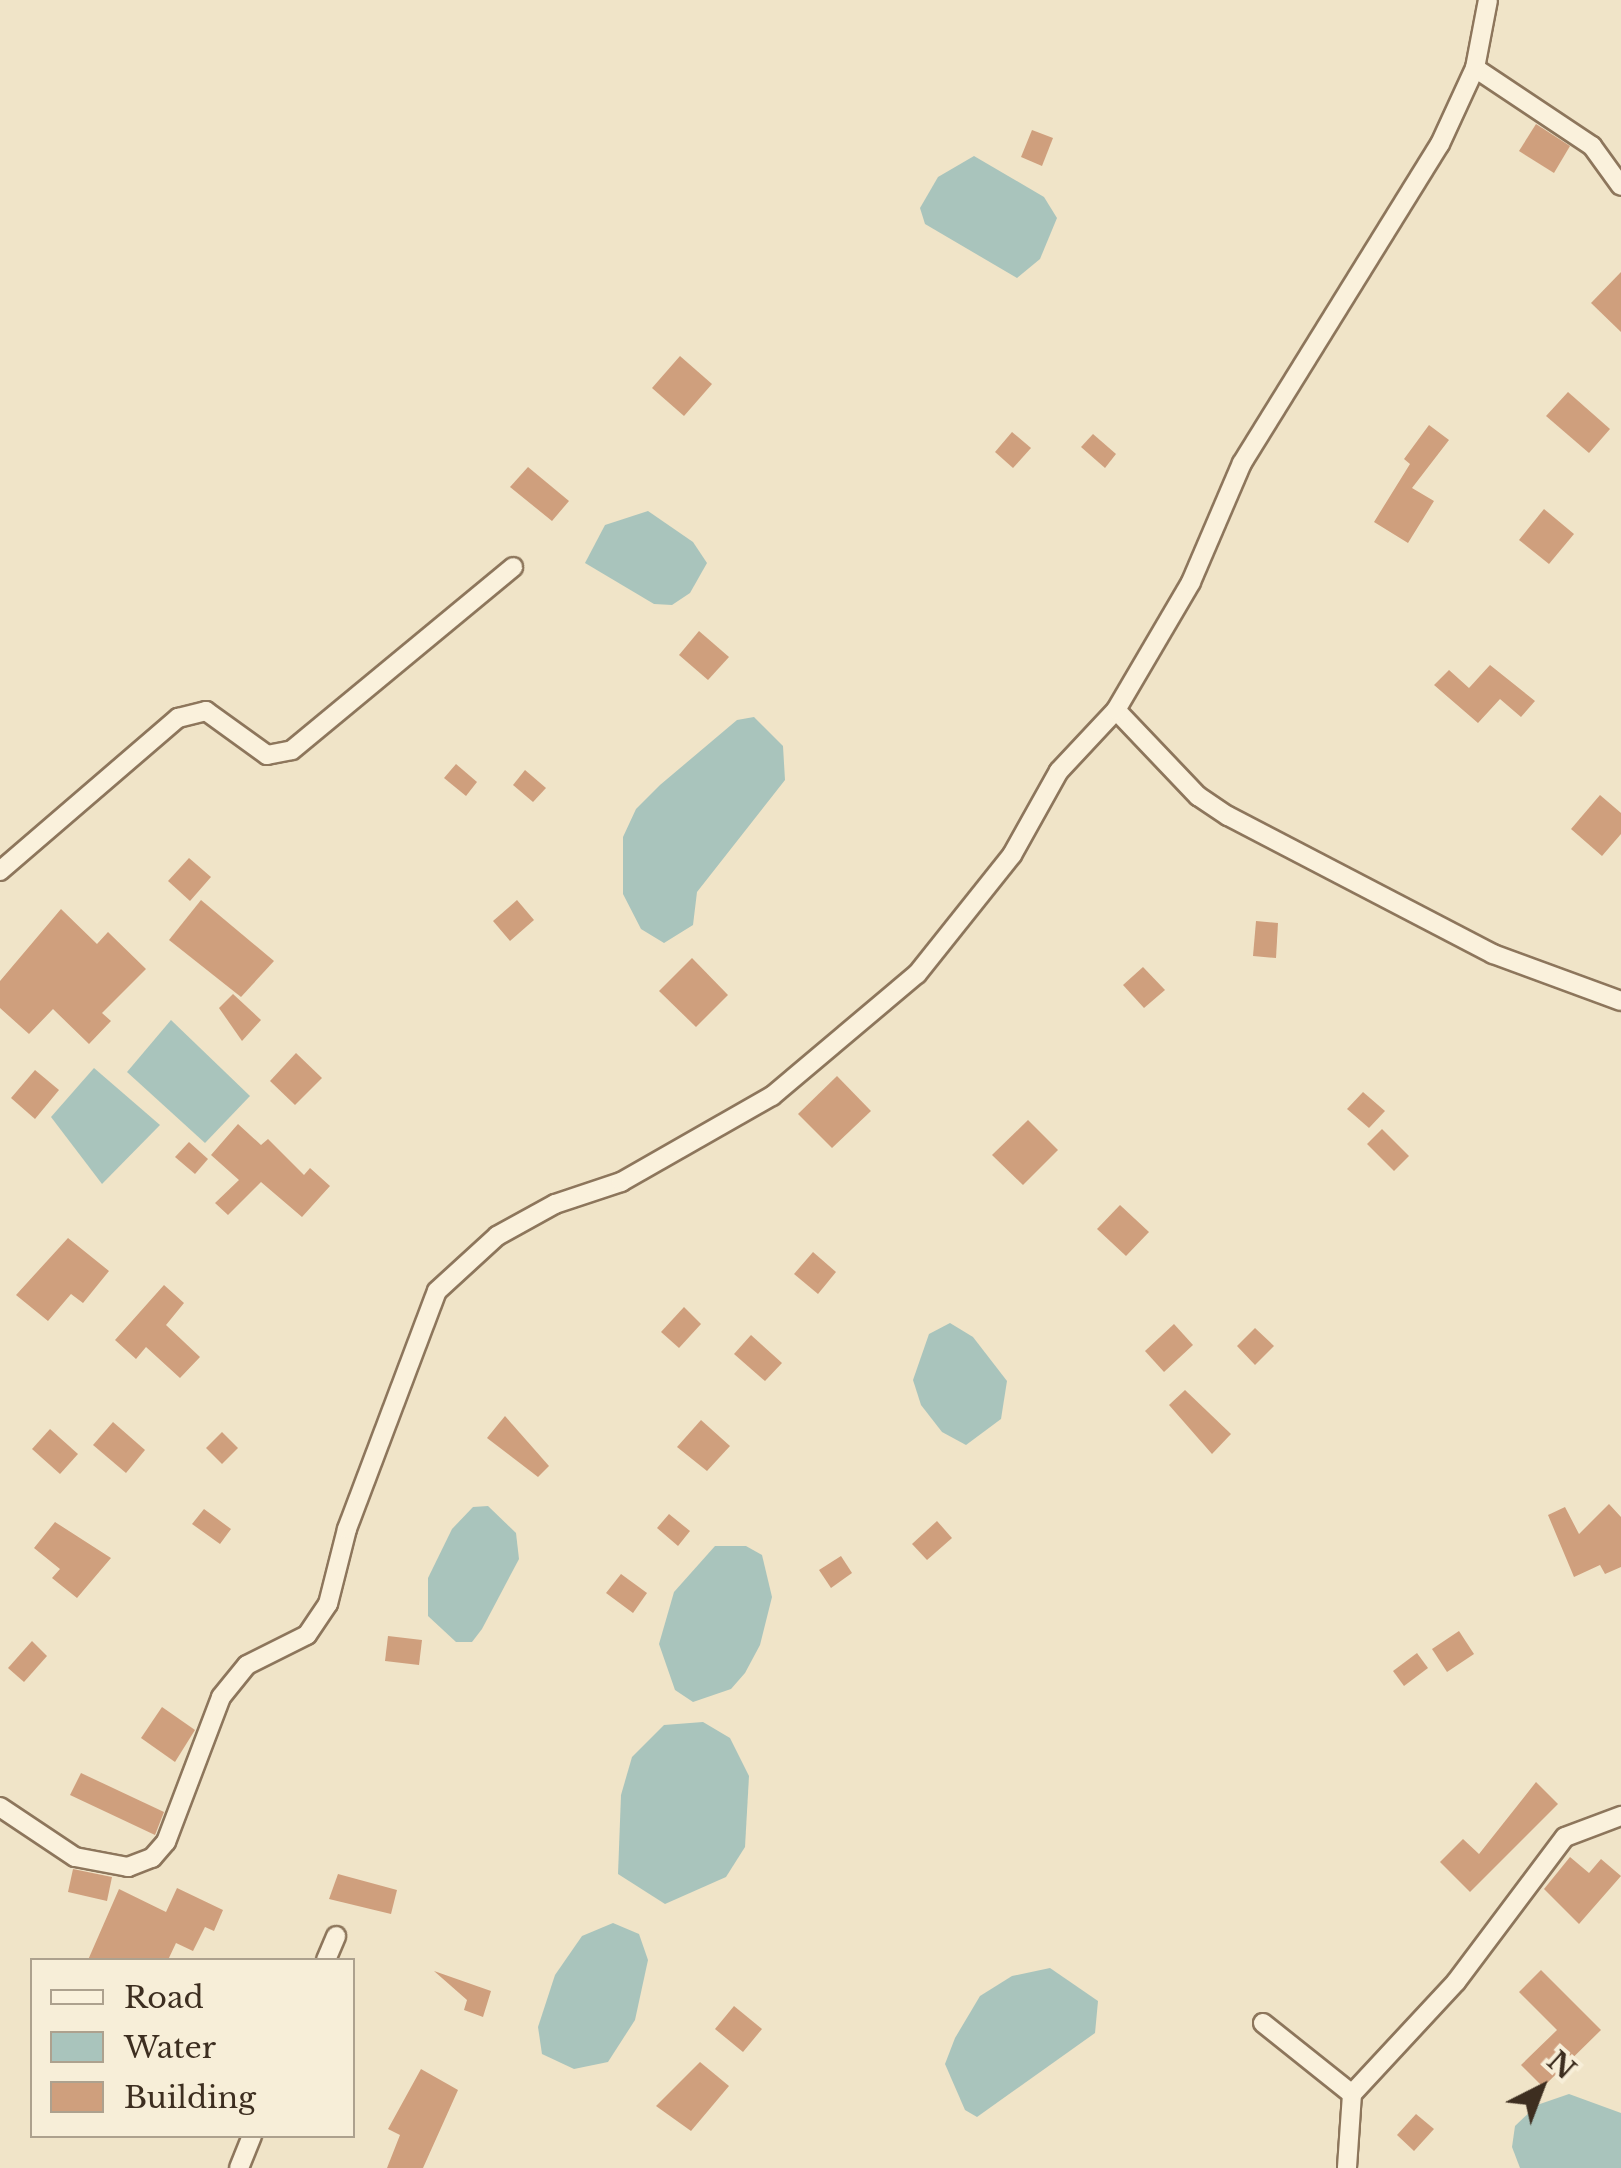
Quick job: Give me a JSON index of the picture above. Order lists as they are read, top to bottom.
{
  "legend": ["Road", "Water", "Building"],
  "north": "top right"
}
